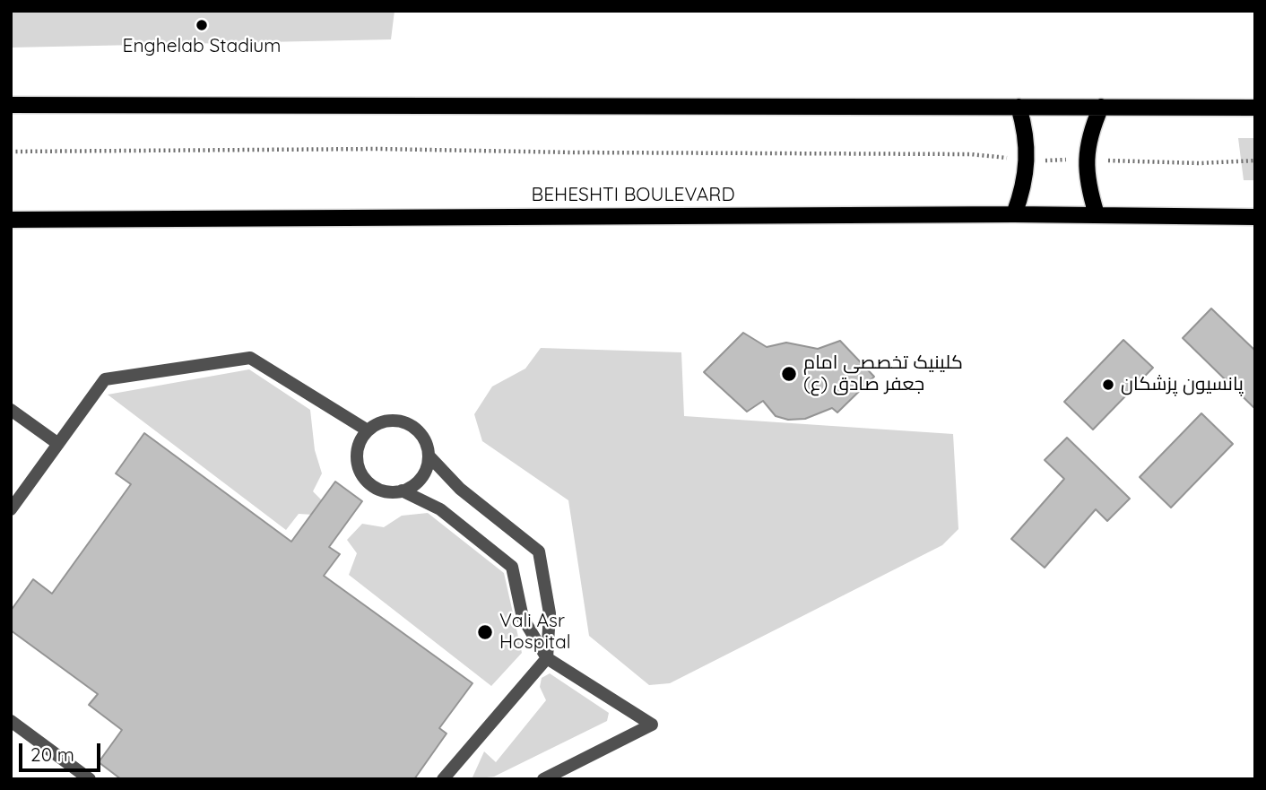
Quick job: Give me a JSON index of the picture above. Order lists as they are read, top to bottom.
{
  "streets": {
    "main road": ["BEHESHTI BOULEVARD"]
  },
  "places": [
    "Enghelab Stadium",
    "کلینیک تخصصی امام جعفر صادق (ع)",
    "پانسیون پزشکان",
    "Vali Asr Hospital"
  ],
  "scale_bar": "20 m"
}
